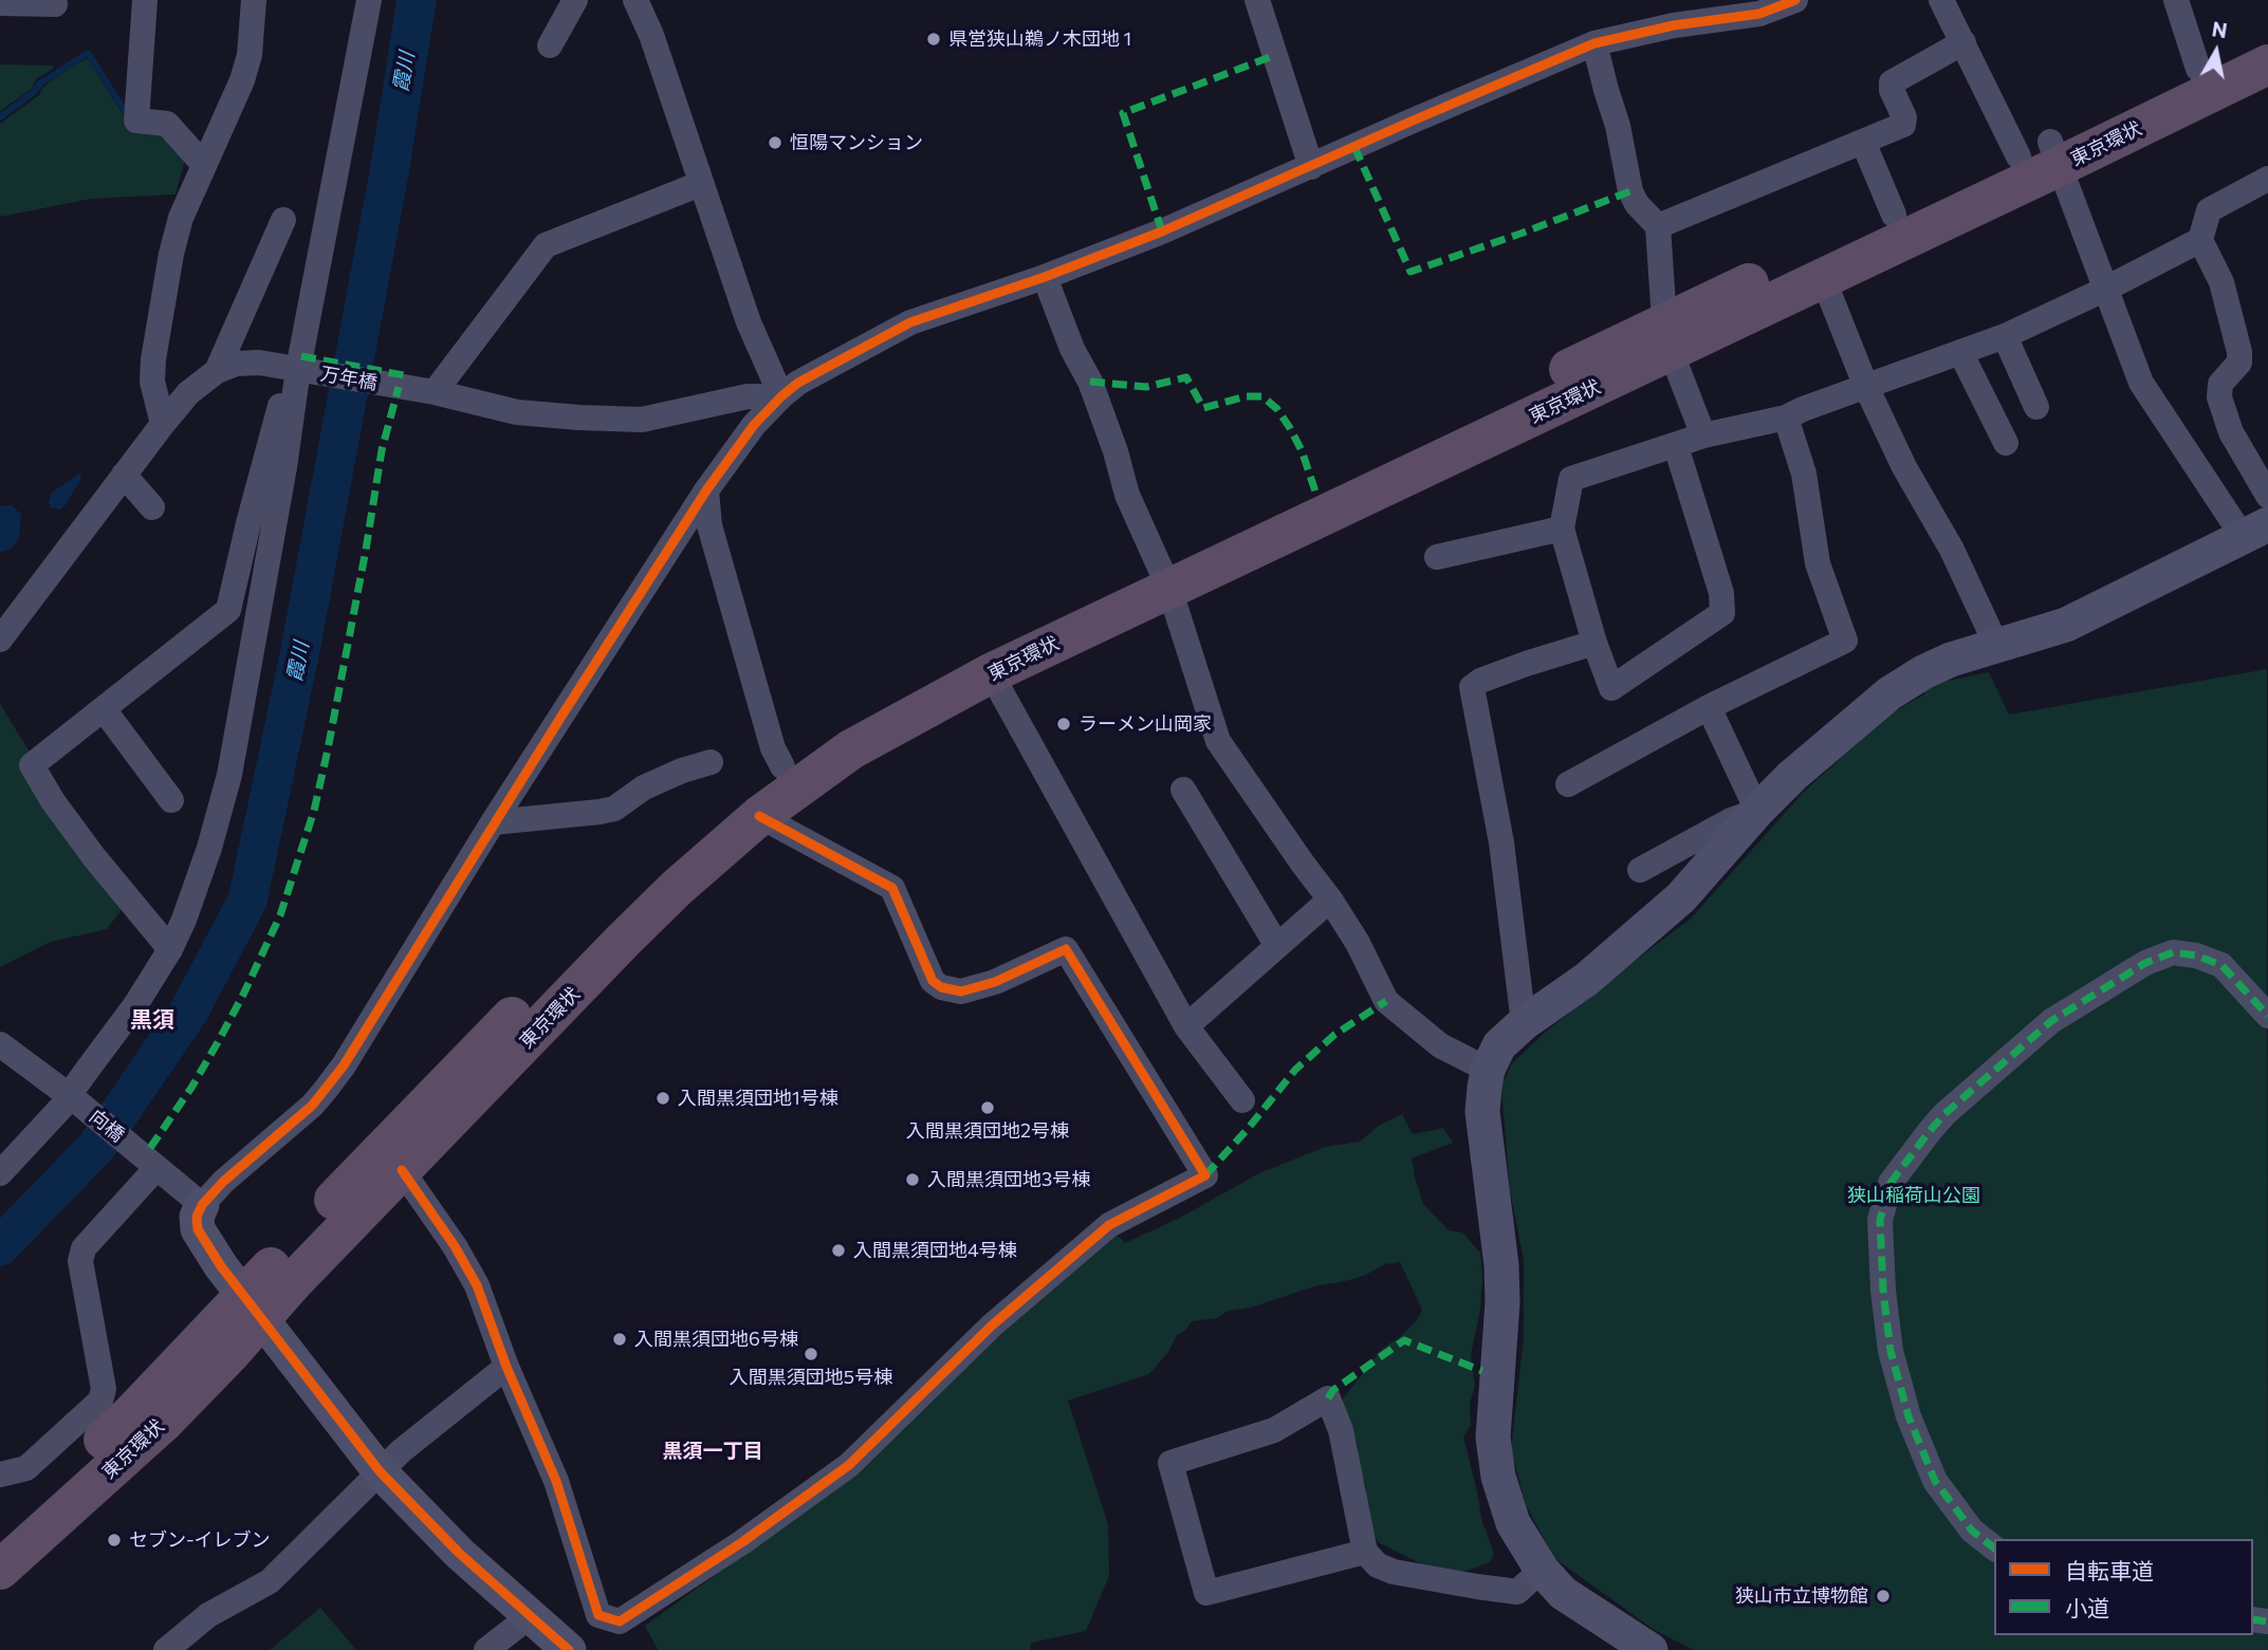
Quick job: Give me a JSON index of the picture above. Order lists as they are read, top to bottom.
{
  "streets": {
    "highway": ["東京環状"],
    "street": ["万年橋", "向橋"]
  },
  "districts": ["黒須", "黒須一丁目"],
  "water": ["霞川"],
  "parks": ["狭山稲荷山公園"],
  "places": [
    "県営狭山鵜ノ木団地 1",
    "恒陽マンション",
    "ラーメン山岡家",
    "入間黒須団地1号棟",
    "入間黒須団地2号棟",
    "入間黒須団地3号棟",
    "入間黒須団地4号棟",
    "入間黒須団地6号棟",
    "入間黒須団地5号棟",
    "セブン-イレブン",
    "狭山市立博物館"
  ],
  "legend": ["自転車道", "小道"],
  "north": "top"
}
